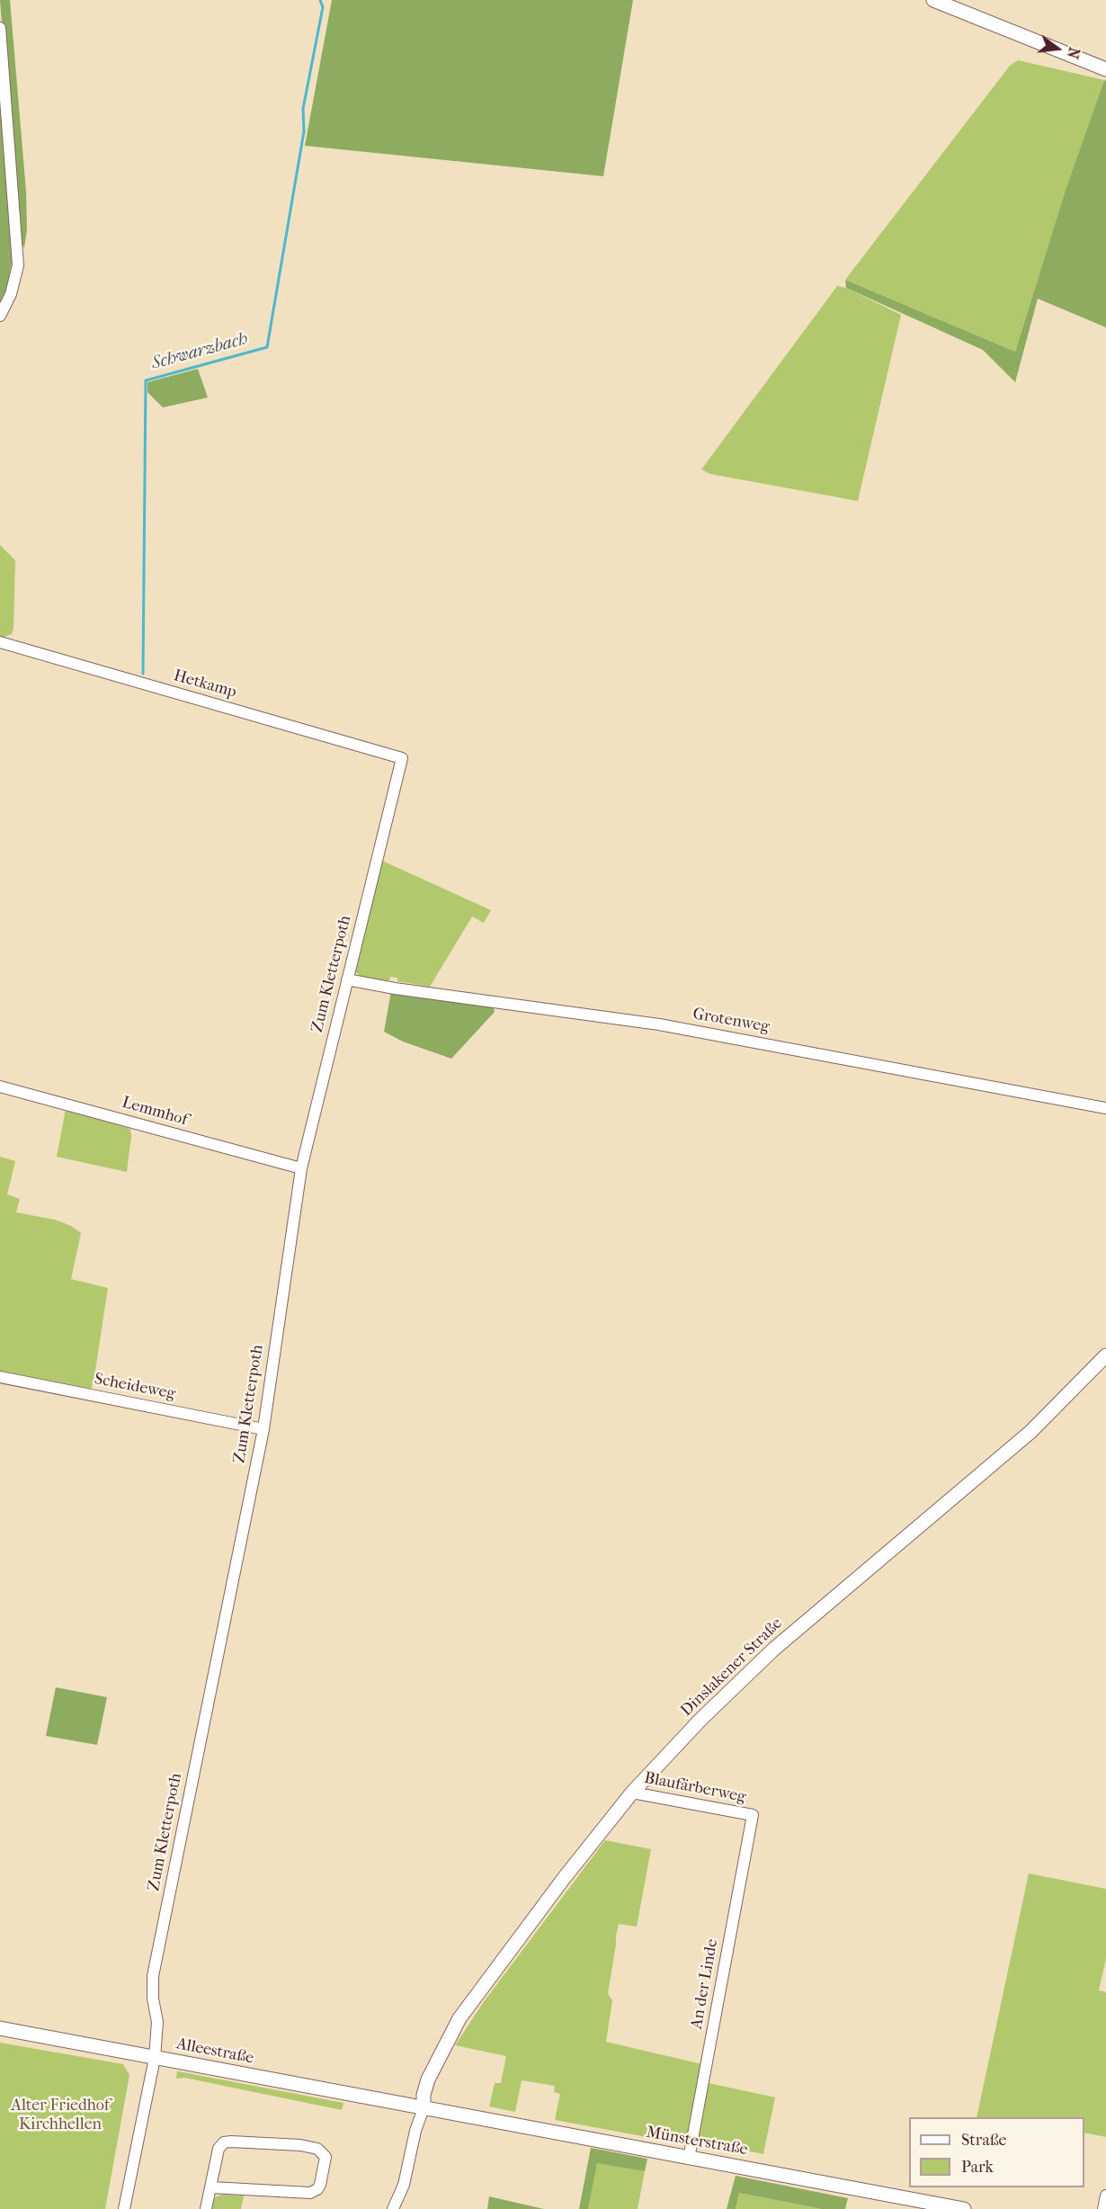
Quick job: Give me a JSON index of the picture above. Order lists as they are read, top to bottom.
{
  "streets": {
    "main road": ["Dinslakener Straße", "Alleestraße", "Münsterstraße"],
    "street": [
      "Hetkamp",
      "Zum Kletterpoth",
      "Grotenweg",
      "Lemmhof",
      "Scheideweg",
      "Blaufärberweg",
      "An der Linde"
    ]
  },
  "crossings": [
    ["Hetkamp", "Zum Kletterpoth"],
    ["Zum Kletterpoth", "Grotenweg"],
    ["Zum Kletterpoth", "Lemmhof"],
    ["Zum Kletterpoth", "Scheideweg"],
    ["Zum Kletterpoth", "Alleestraße"],
    ["Dinslakener Straße", "Blaufärberweg"],
    ["Dinslakener Straße", "Alleestraße"],
    ["Dinslakener Straße", "Münsterstraße"],
    ["Blaufärberweg", "An der Linde"],
    ["An der Linde", "Münsterstraße"],
    ["Alleestraße", "Münsterstraße"]
  ],
  "water": ["Schwarzbach"],
  "parks": ["Alter Friedhof Kirchhellen"],
  "legend": ["Straße", "Park"],
  "north": "right"
}
